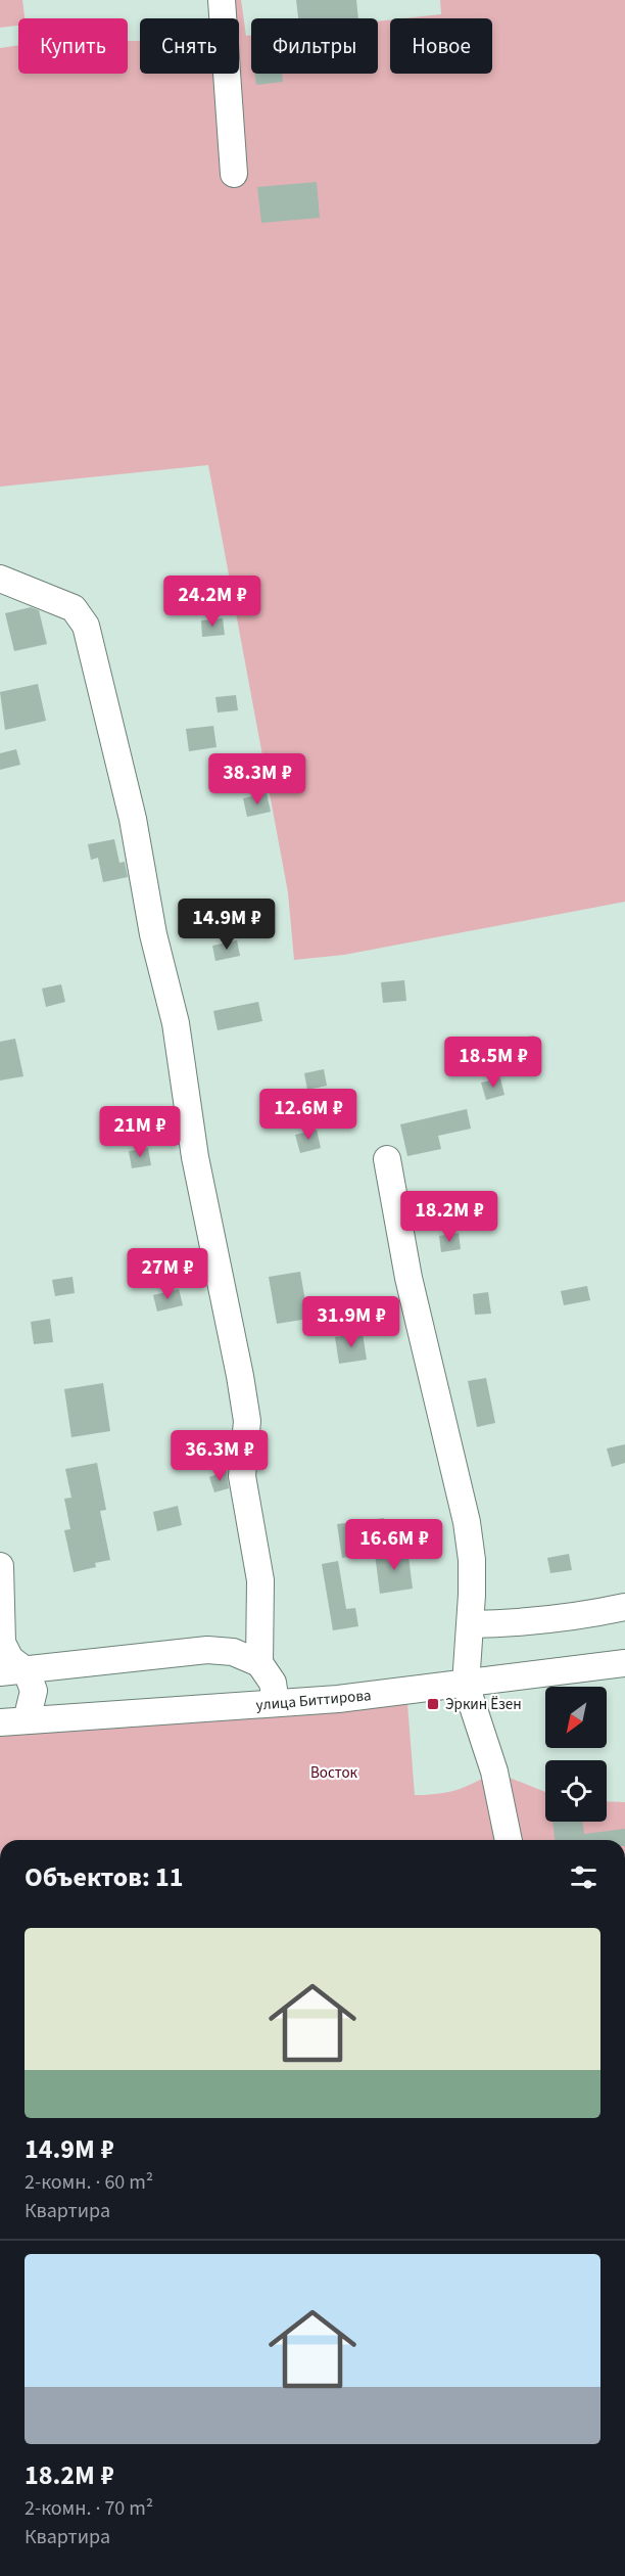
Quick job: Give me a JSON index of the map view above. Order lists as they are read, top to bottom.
{
  "streets": {
    "street": ["улица Биттирова"]
  },
  "parks": ["Восток"],
  "places": {
    "transit": ["Эркин Ёзен"]
  },
  "north": "bottom left",
  "page": {
    "chip": [
      "Купить",
      "Снять",
      "Фильтры",
      "Новое"
    ],
    "price": [
      "24.2M ₽",
      "38.3M ₽",
      "14.9M ₽",
      "18.5M ₽",
      "12.6M ₽",
      "21M ₽",
      "18.2M ₽",
      "27M ₽",
      "31.9M ₽",
      "36.3M ₽",
      "16.6M ₽"
    ],
    "heading": "Объектов: 11",
    "list": [
      {
        "name": "14.9M ₽",
        "note": "2-комн. · 60 m² · Квартира"
      },
      {
        "name": "18.2M ₽",
        "note": "2-комн. · 70 m² · Квартира"
      }
    ]
  }
}
